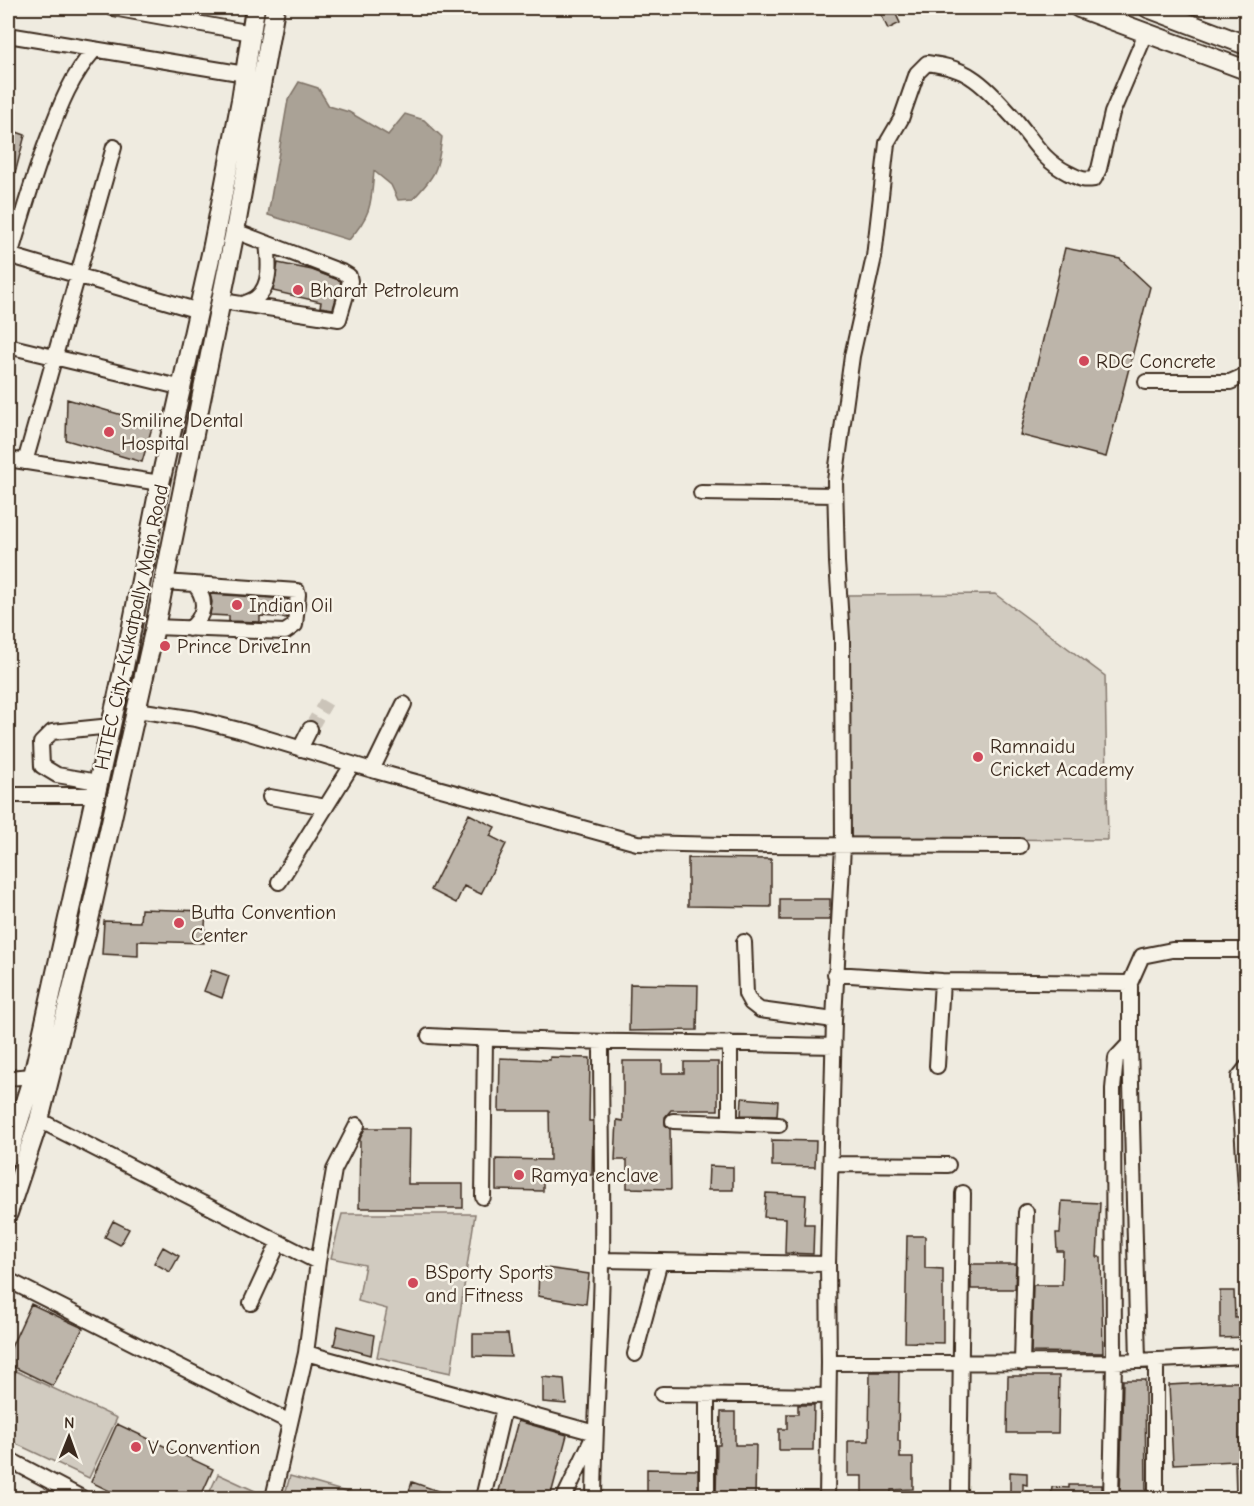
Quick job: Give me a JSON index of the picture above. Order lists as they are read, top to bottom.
{
  "streets": {
    "main road": ["HITEC City–Kukatpally Main Road"]
  },
  "places": [
    "Bharat Petroleum",
    "RDC Concrete",
    "Smiline Dental Hospital",
    "Indian Oil",
    "Prince DriveInn",
    "Ramnaidu Cricket Academy",
    "Butta Convention Center",
    "Ramya enclave",
    "BSporty Sports and Fitness",
    "V Convention"
  ],
  "north": "top"
}
